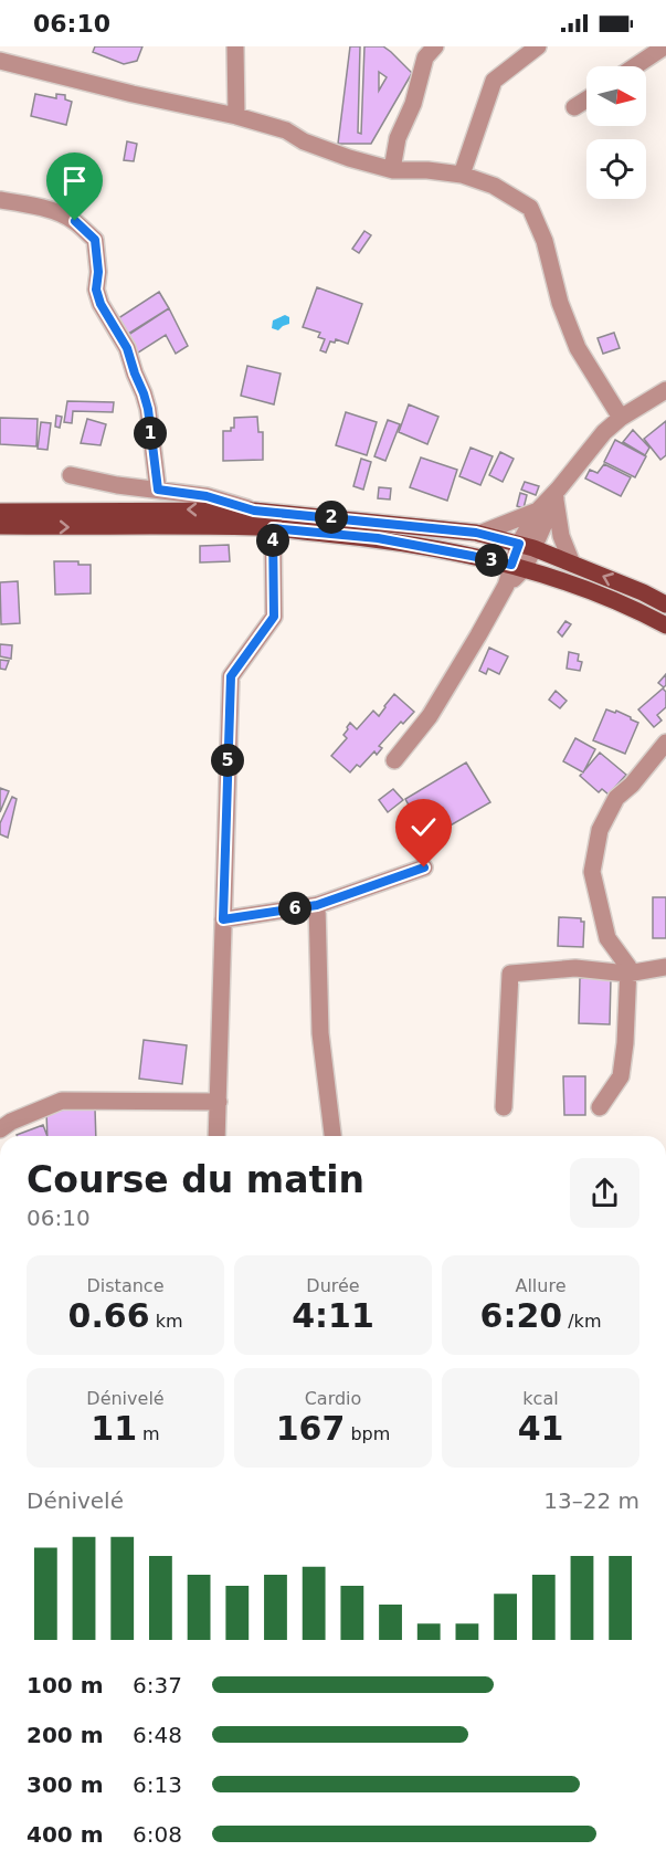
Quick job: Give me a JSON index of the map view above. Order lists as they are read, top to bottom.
{
  "north": "right",
  "page": {
    "status": "06:10",
    "pins": [
      "1",
      "2",
      "4",
      "3",
      "5",
      "6"
    ],
    "heading": ["Course du matin", "06:10"],
    "stats": [
      ["Distance", "0.66 km"],
      ["Durée", "4:11"],
      ["Allure", "6:20 /km"],
      ["Dénivelé", "11 m"],
      ["Cardio", "167 bpm"],
      ["kcal", "41"]
    ],
    "chart": ["Dénivelé", "13–22 m"],
    "list": [
      {
        "name": "100 m",
        "note": "6:37"
      },
      {
        "name": "200 m",
        "note": "6:48"
      },
      {
        "name": "300 m",
        "note": "6:13"
      },
      {
        "name": "400 m",
        "note": "6:08"
      }
    ]
  }
}
